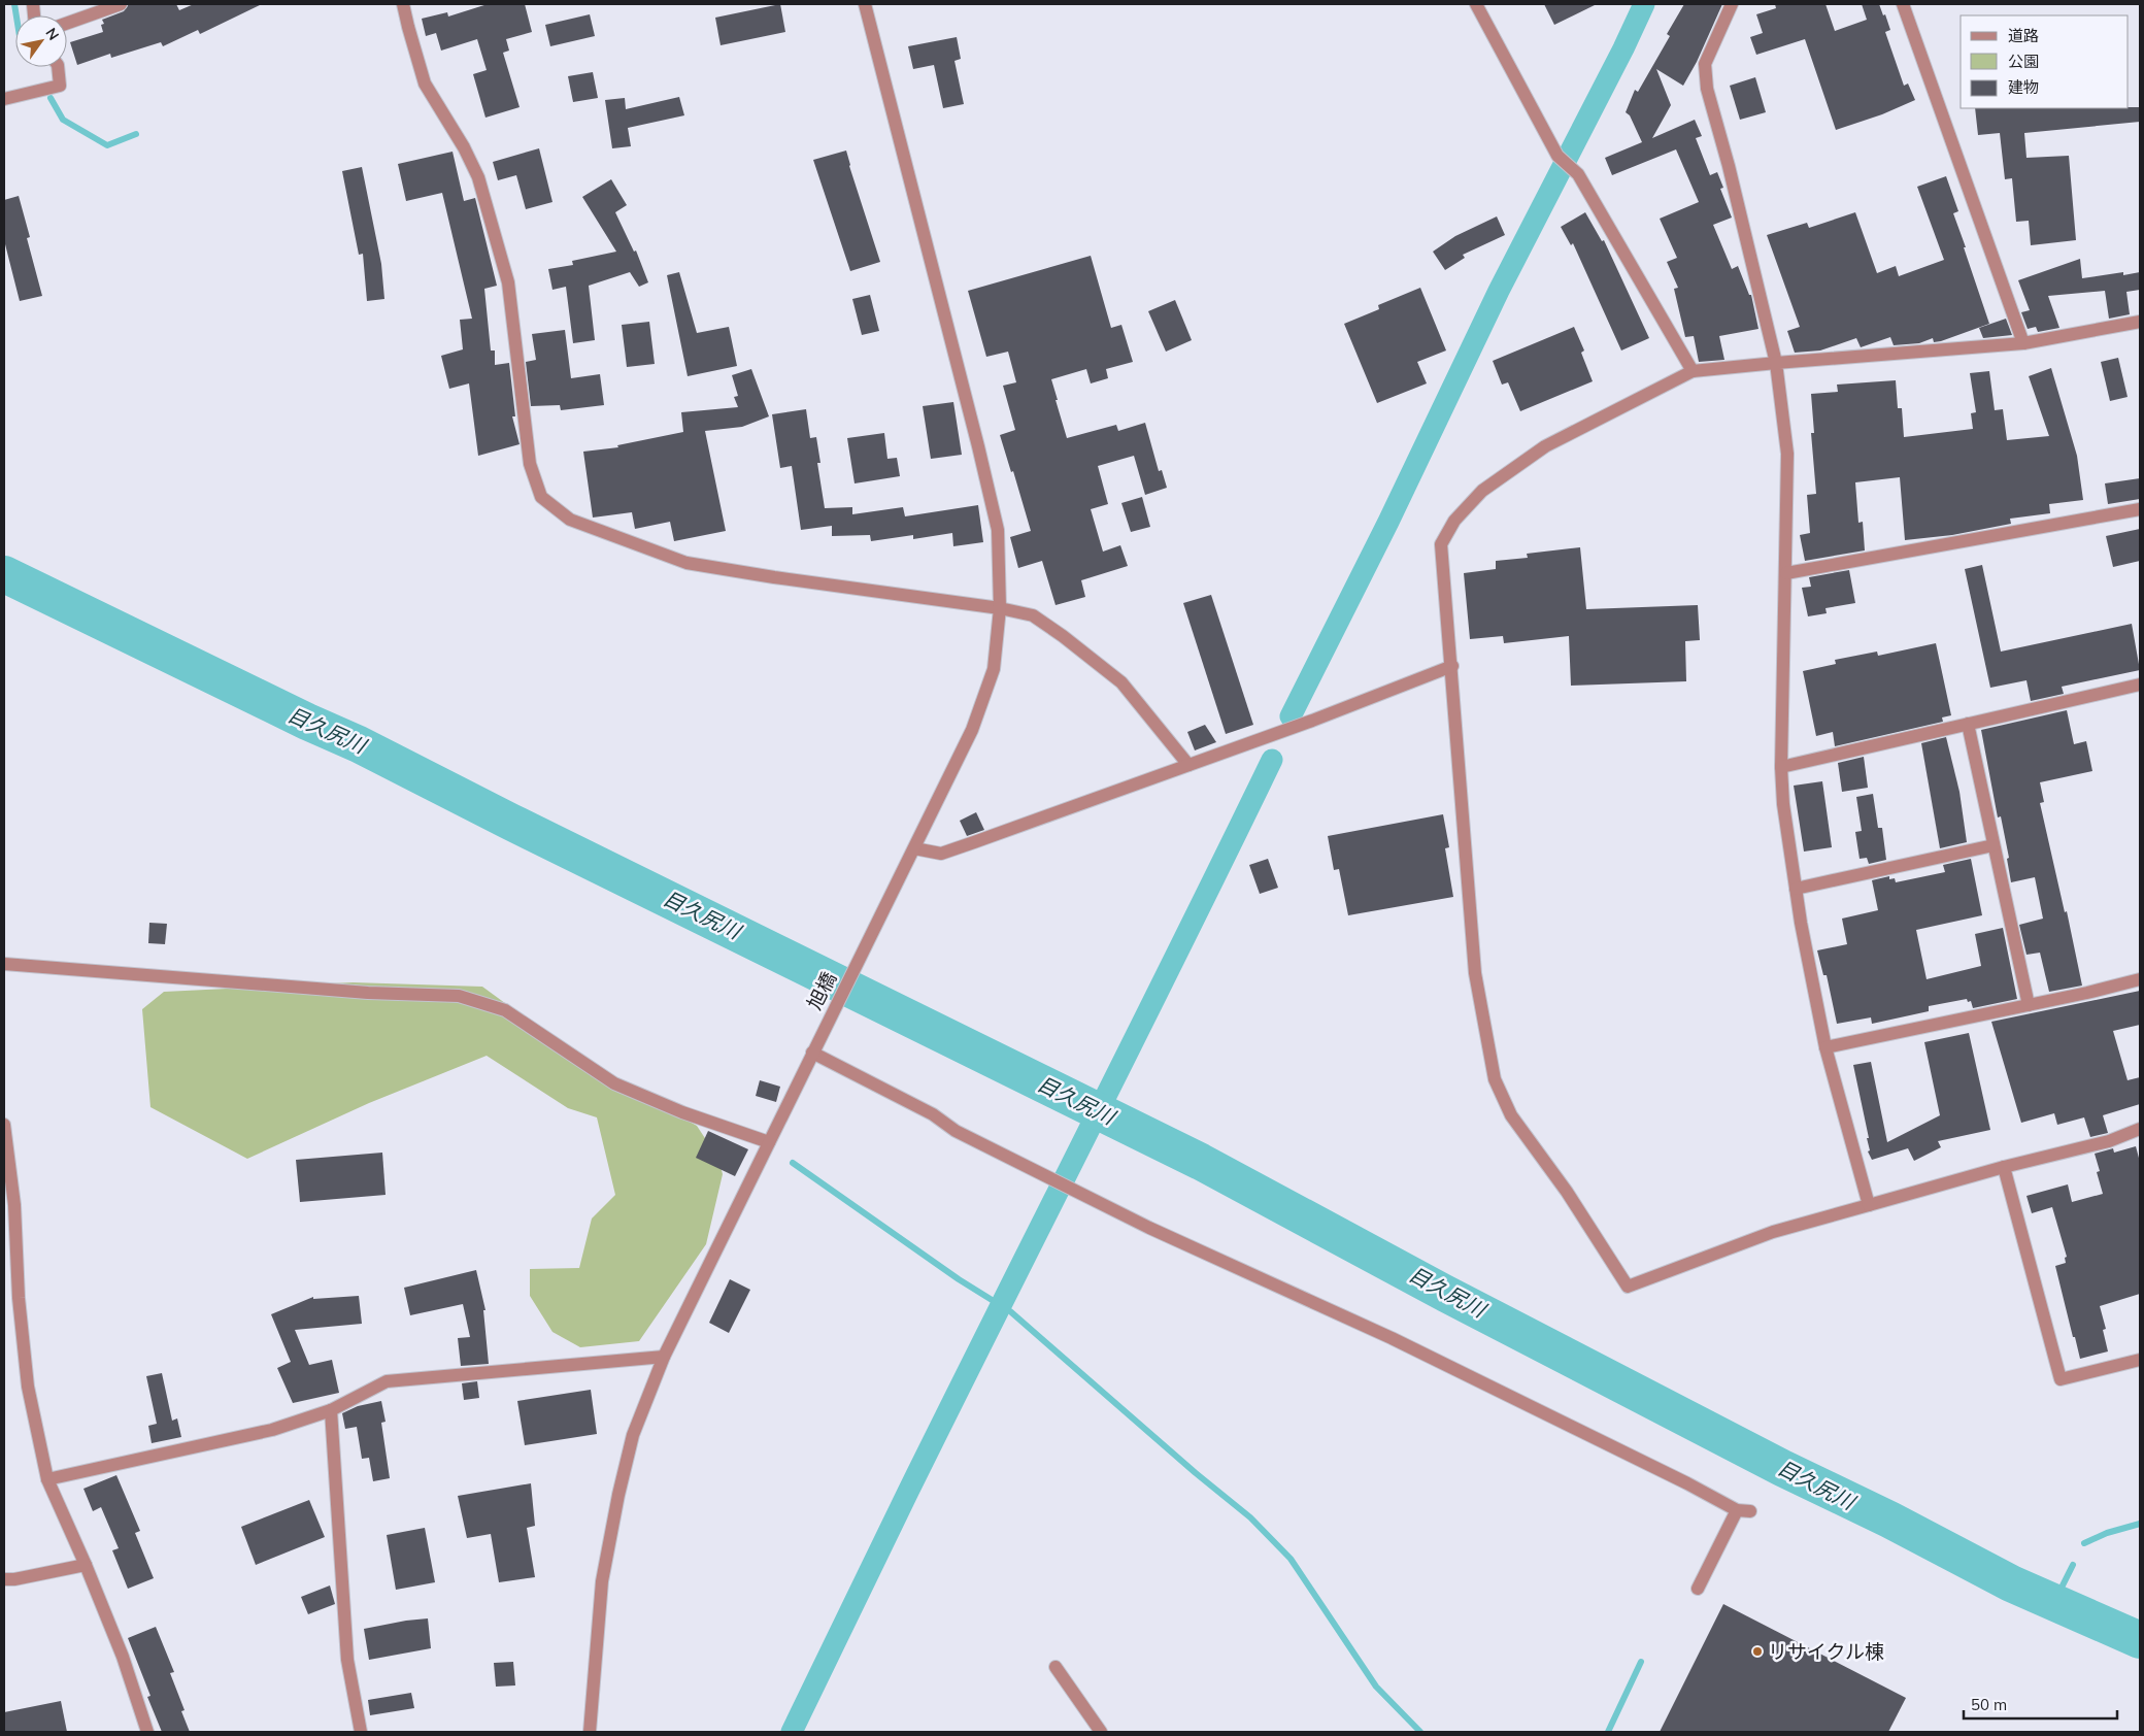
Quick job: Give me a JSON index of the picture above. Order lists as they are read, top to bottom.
{
  "streets": {
    "street": ["旭橋"]
  },
  "water": ["目久尻川"],
  "places": ["リサイクル棟"],
  "legend": ["道路", "公園", "建物"],
  "scale_bar": "50 m",
  "north": "top right"
}
